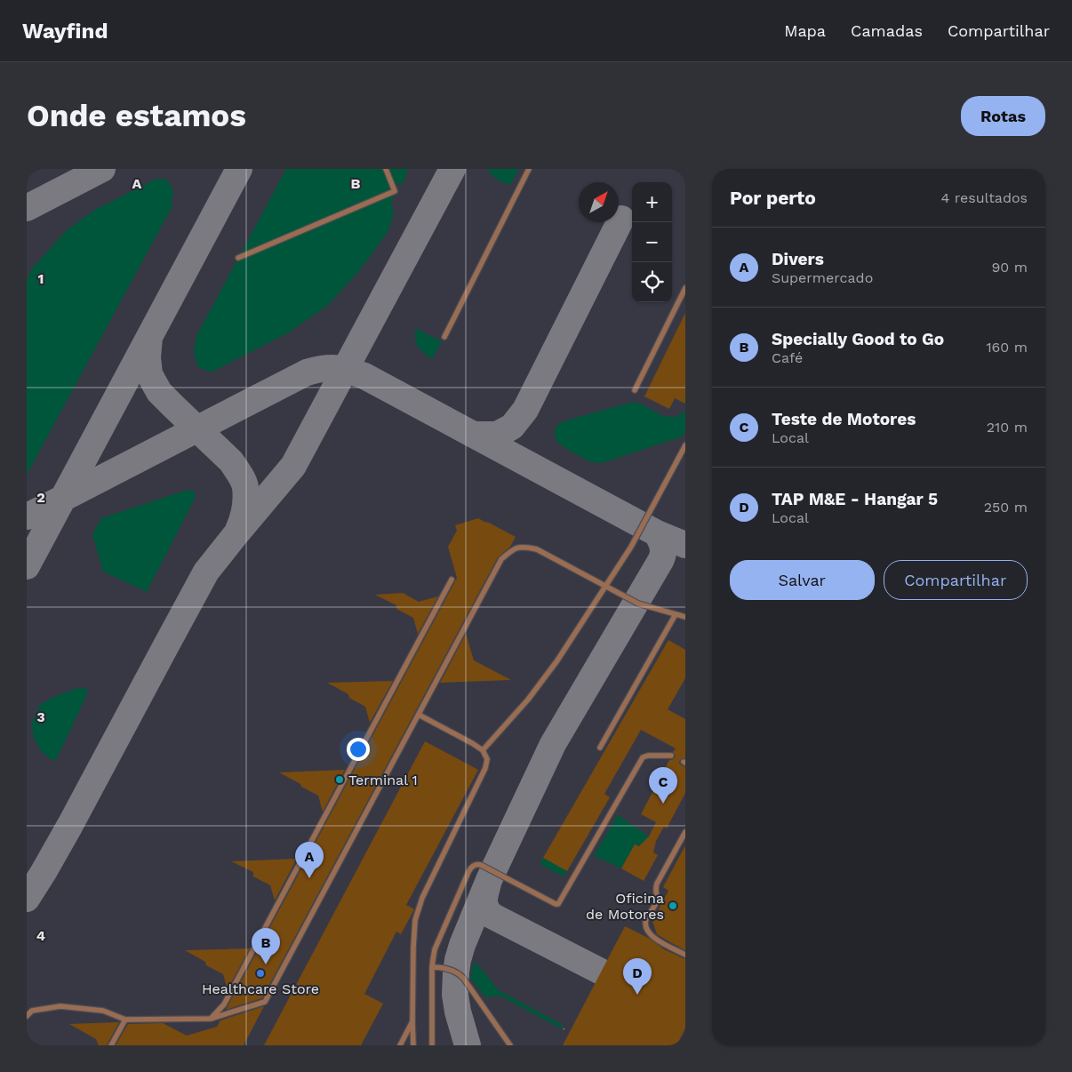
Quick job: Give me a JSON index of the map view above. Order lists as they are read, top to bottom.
{
  "places": ["Terminal 1", "Oficina de Motores", "Healthcare Store"],
  "north": "top right",
  "page": {
    "header": "Wayfind",
    "nav": ["Mapa", "Camadas", "Compartilhar"],
    "buttons": [
      "Rotas",
      ["Salvar", "Compartilhar"]
    ],
    "title": "Onde estamos",
    "heading": ["Por perto", "4 resultados"],
    "map_buttons": ["+", "−"],
    "list": [
      {
        "mark": "A",
        "name": "Divers",
        "note": "Supermercado",
        "value": "90 m"
      },
      {
        "mark": "B",
        "name": "Specially Good to Go",
        "note": "Café",
        "value": "160 m"
      },
      {
        "mark": "C",
        "name": "Teste de Motores",
        "note": "Local",
        "value": "210 m"
      },
      {
        "mark": "D",
        "name": "TAP M&E - Hangar 5",
        "note": "Local",
        "value": "250 m"
      }
    ],
    "pins": [
      "C",
      "A",
      "B",
      "D"
    ]
  },
  "grid": {
    "columns": ["A", "B"],
    "rows": [
      "1",
      "2",
      "3",
      "4"
    ]
  }
}
